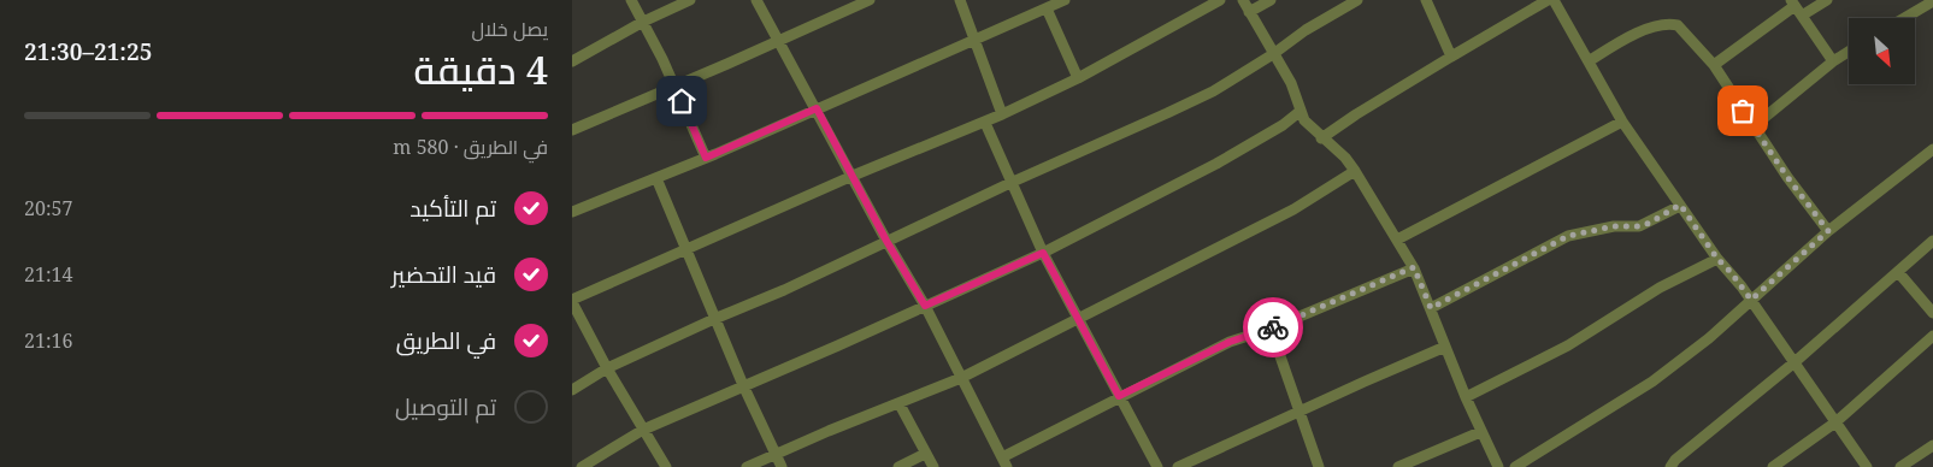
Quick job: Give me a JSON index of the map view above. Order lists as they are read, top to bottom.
{
  "north": "bottom right",
  "page": {
    "heading": ["4 دقيقة", "يصل خلال", "21:25–21:30"],
    "bar": "في الطريق · 580 m",
    "list": [
      ["تم التأكيد", "20:57"],
      ["قيد التحضير", "21:14"],
      ["في الطريق", "21:16"],
      "تم التوصيل"
    ]
  }
}
